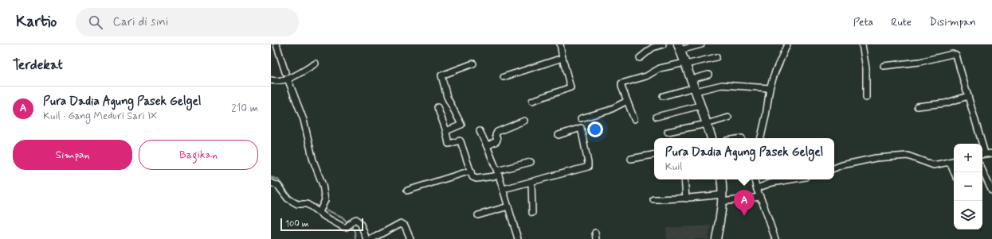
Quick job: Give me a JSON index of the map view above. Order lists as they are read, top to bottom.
{
  "scale_bar": "100 m",
  "page": {
    "header": "Kartio",
    "search": "Cari di sini",
    "nav": ["Peta", "Rute", "Disimpan"],
    "heading": "Terdekat",
    "list": [
      {
        "mark": "A",
        "name": "Pura Dadia Agung Pasek Gelgel",
        "note": "Kuil · Gang Meduri Sari IX",
        "value": "210 m"
      }
    ],
    "buttons": ["Simpan", "Bagikan"],
    "popup": ["Pura Dadia Agung Pasek Gelgel", "Kuil"],
    "map_buttons": ["+", "−"],
    "pins": "A",
    "scale": "100 m"
  }
}
